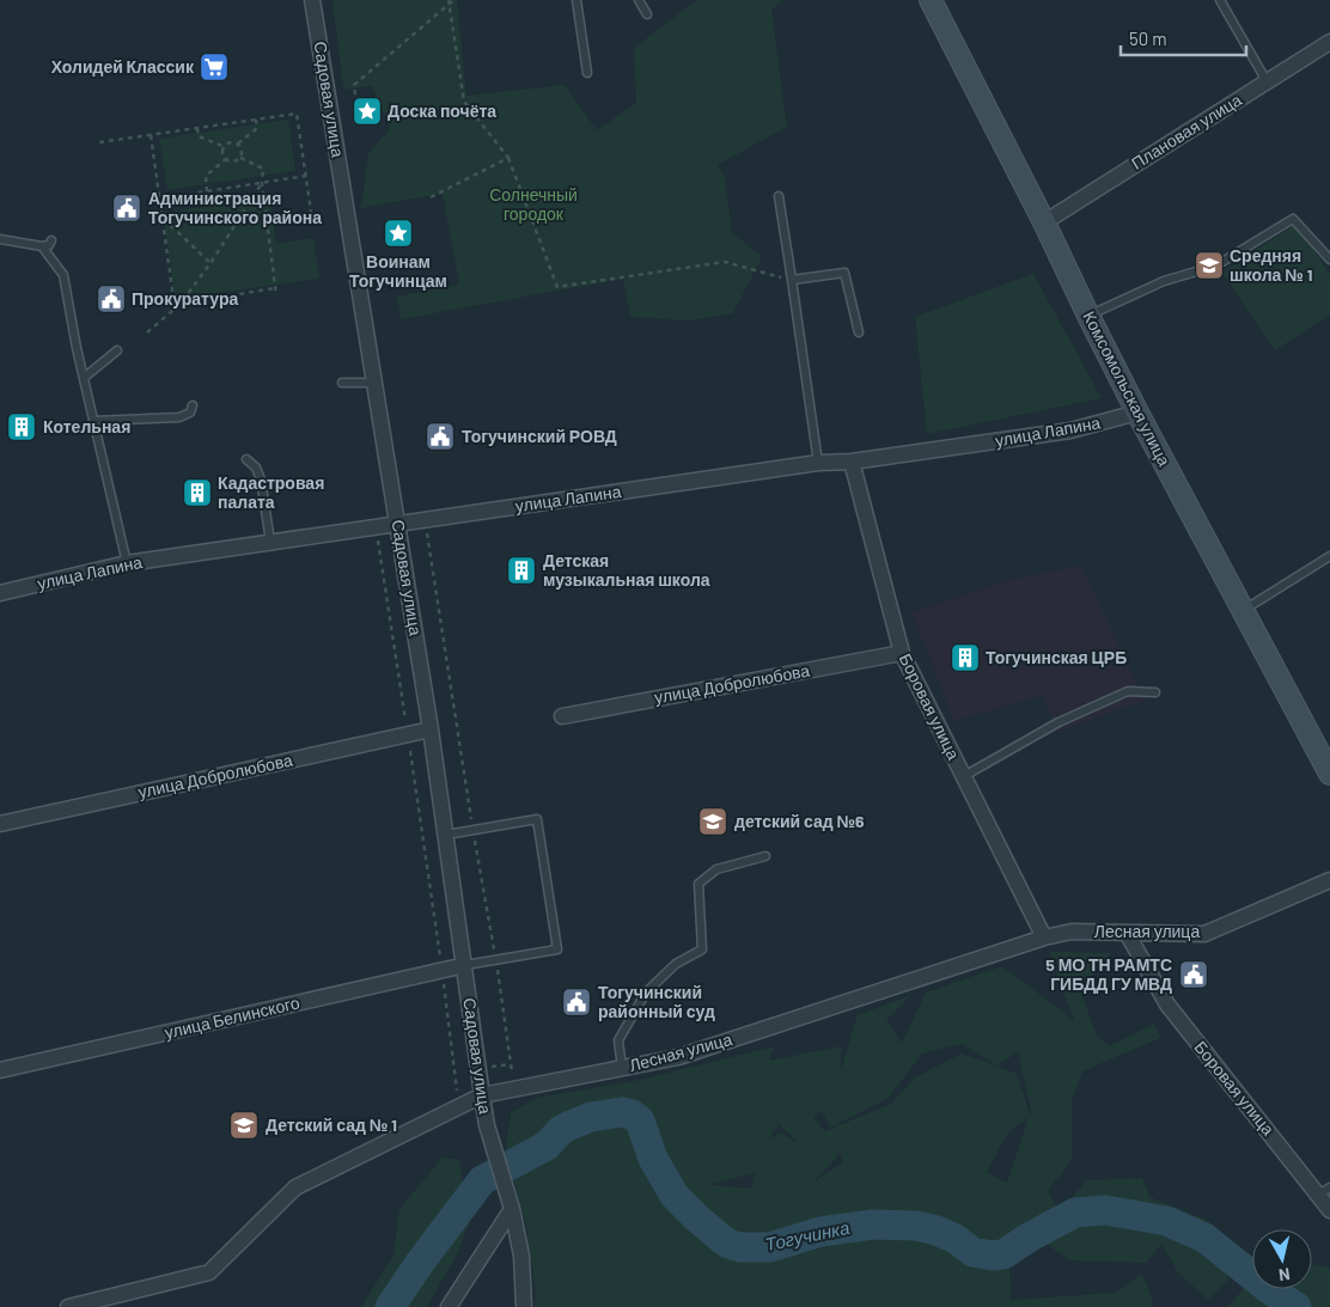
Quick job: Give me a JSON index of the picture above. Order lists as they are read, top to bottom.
{
  "streets": {
    "main road": ["Комсомольская улица"],
    "street": [
      "Садовая улица",
      "Плановая улица",
      "улица Лапина",
      "улица Добролюбова",
      "Боровая улица",
      "Лесная улица",
      "улица Белинского"
    ]
  },
  "crossings": [
    ["Садовая улица", "улица Лапина"],
    ["Садовая улица", "улица Добролюбова"],
    ["Садовая улица", "Лесная улица"],
    ["Садовая улица", "улица Белинского"],
    ["Плановая улица", "Комсомольская улица"],
    ["Комсомольская улица", "улица Лапина"],
    ["улица Лапина", "Боровая улица"],
    ["улица Добролюбова", "Боровая улица"],
    ["Боровая улица", "Лесная улица"]
  ],
  "water": ["Тогучинка"],
  "parks": ["Солнечный городок"],
  "places": {
    "supermarket": ["Холидей Классик"],
    "place": ["Доска почёта", "Воинам Тогучинцам"],
    "public building": [
      "Администрация Тогучинского района",
      "Прокуратура",
      "Тогучинский РОВД",
      "5 МО ТН РАМТС ГИБДД ГУ МВД",
      "Тогучинский районный суд"
    ],
    "school or university": ["Средняя школа № 1", "детский сад №6", "Детский сад № 1"],
    "building": [
      "Котельная",
      "Кадастровая палата",
      "Детская музыкальная школа",
      "Тогучинская ЦРБ"
    ]
  },
  "scale_bar": "50 m",
  "north": "bottom"
}
